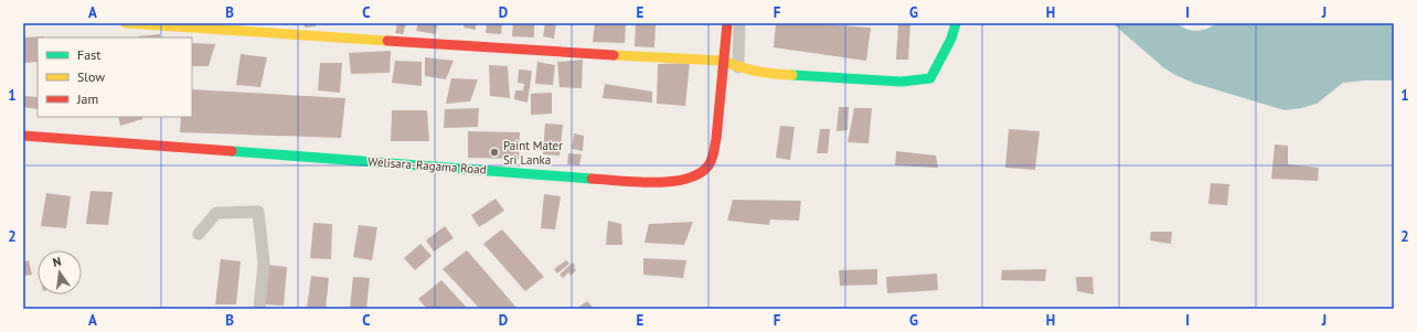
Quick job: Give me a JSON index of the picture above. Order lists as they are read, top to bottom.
{
  "streets": {
    "street": ["Welisara-Ragama Road"]
  },
  "places": ["Paint Mater Sri Lanka"],
  "legend": ["Fast", "Slow", "Jam"],
  "north": "top",
  "grid": {
    "columns": [
      "A",
      "B",
      "C",
      "D",
      "E",
      "F",
      "G",
      "H",
      "I",
      "J"
    ],
    "rows": ["1", "2"]
  }
}
